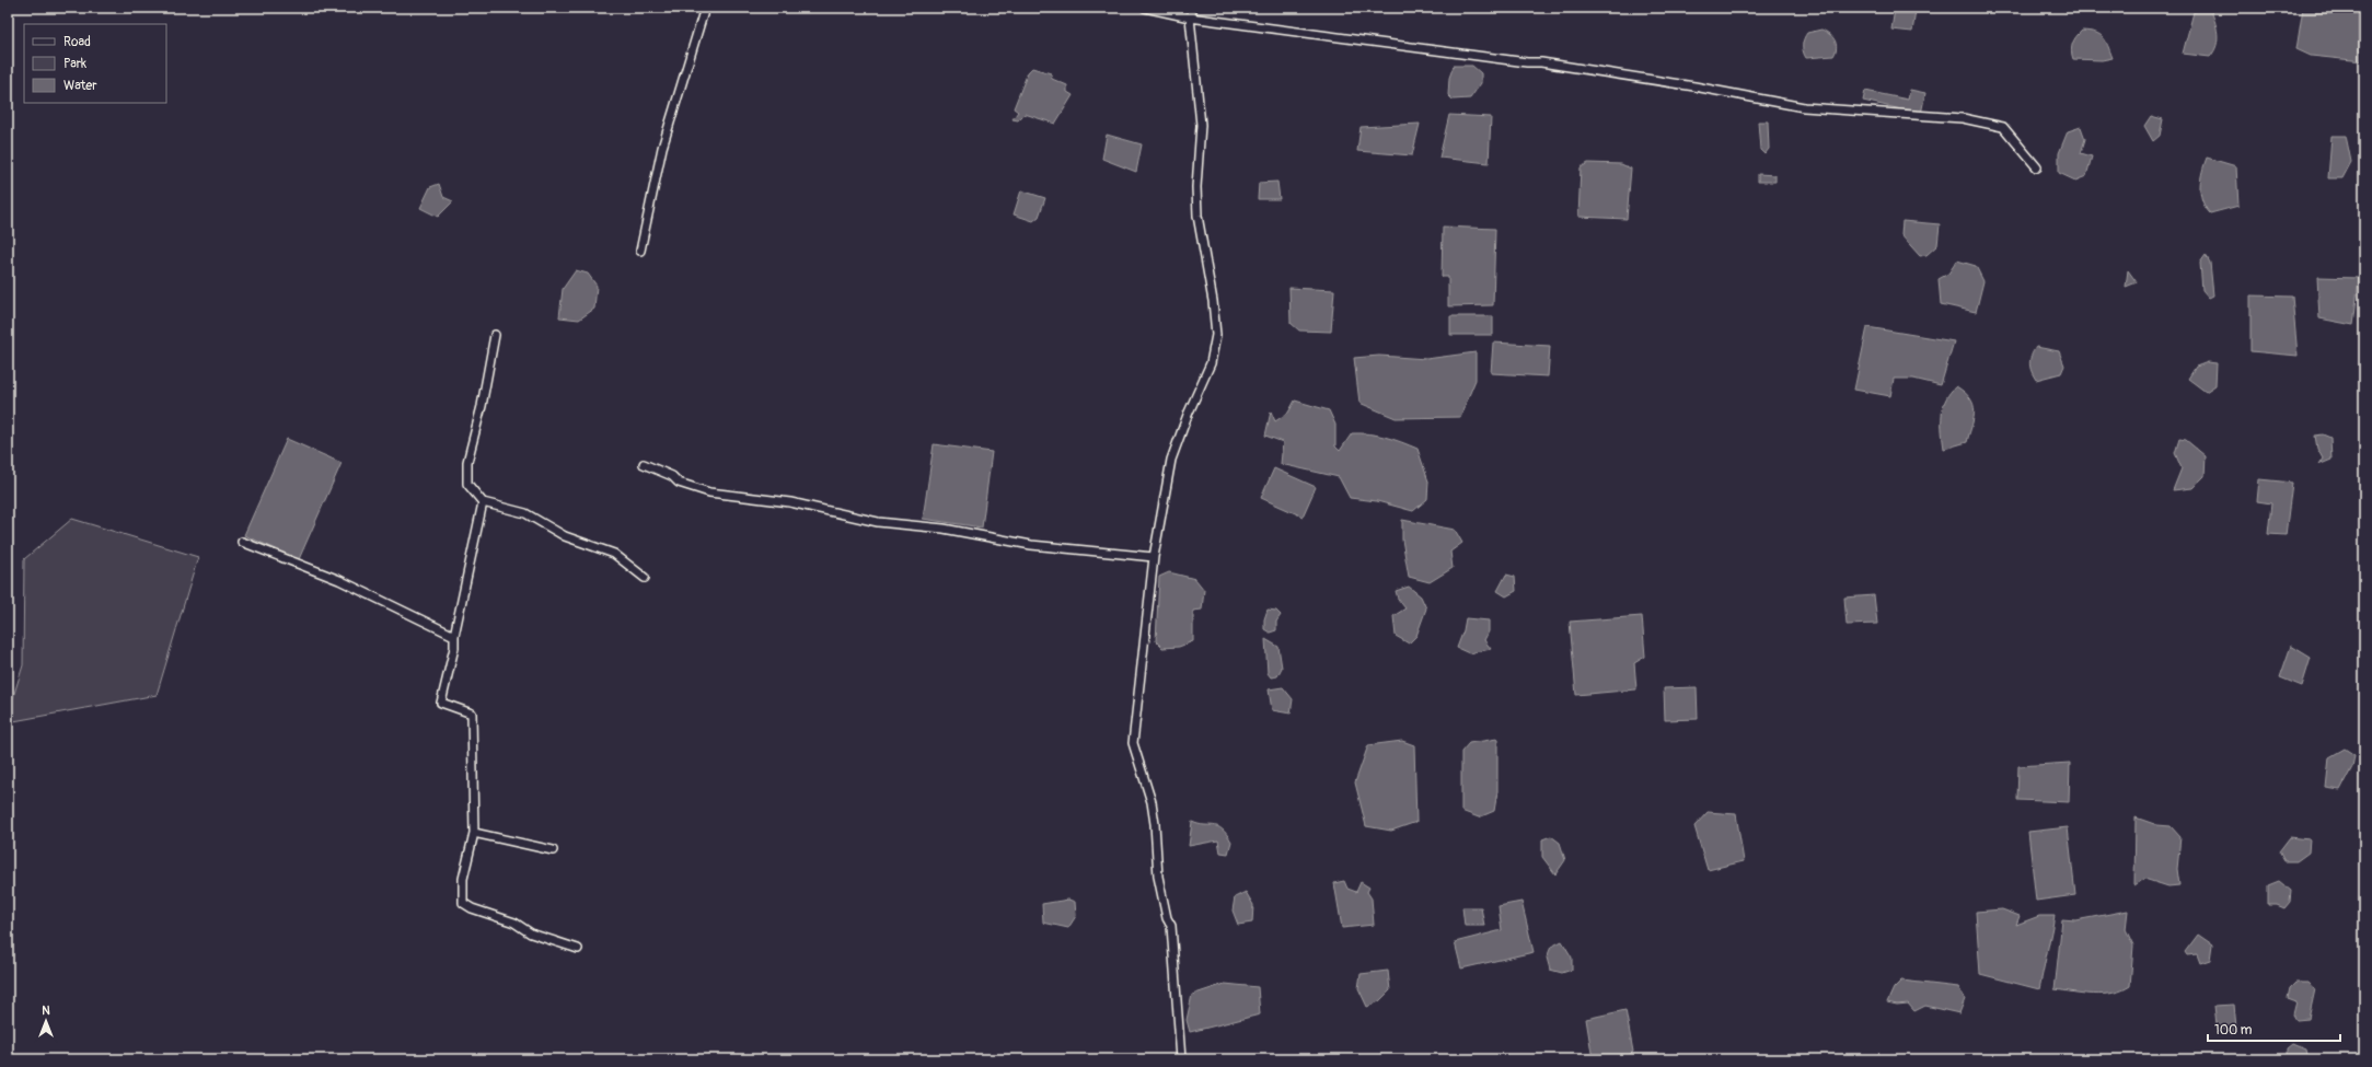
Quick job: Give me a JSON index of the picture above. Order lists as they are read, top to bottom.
{
  "legend": ["Road", "Park", "Water"],
  "scale_bar": "100 m",
  "north": "top"
}
